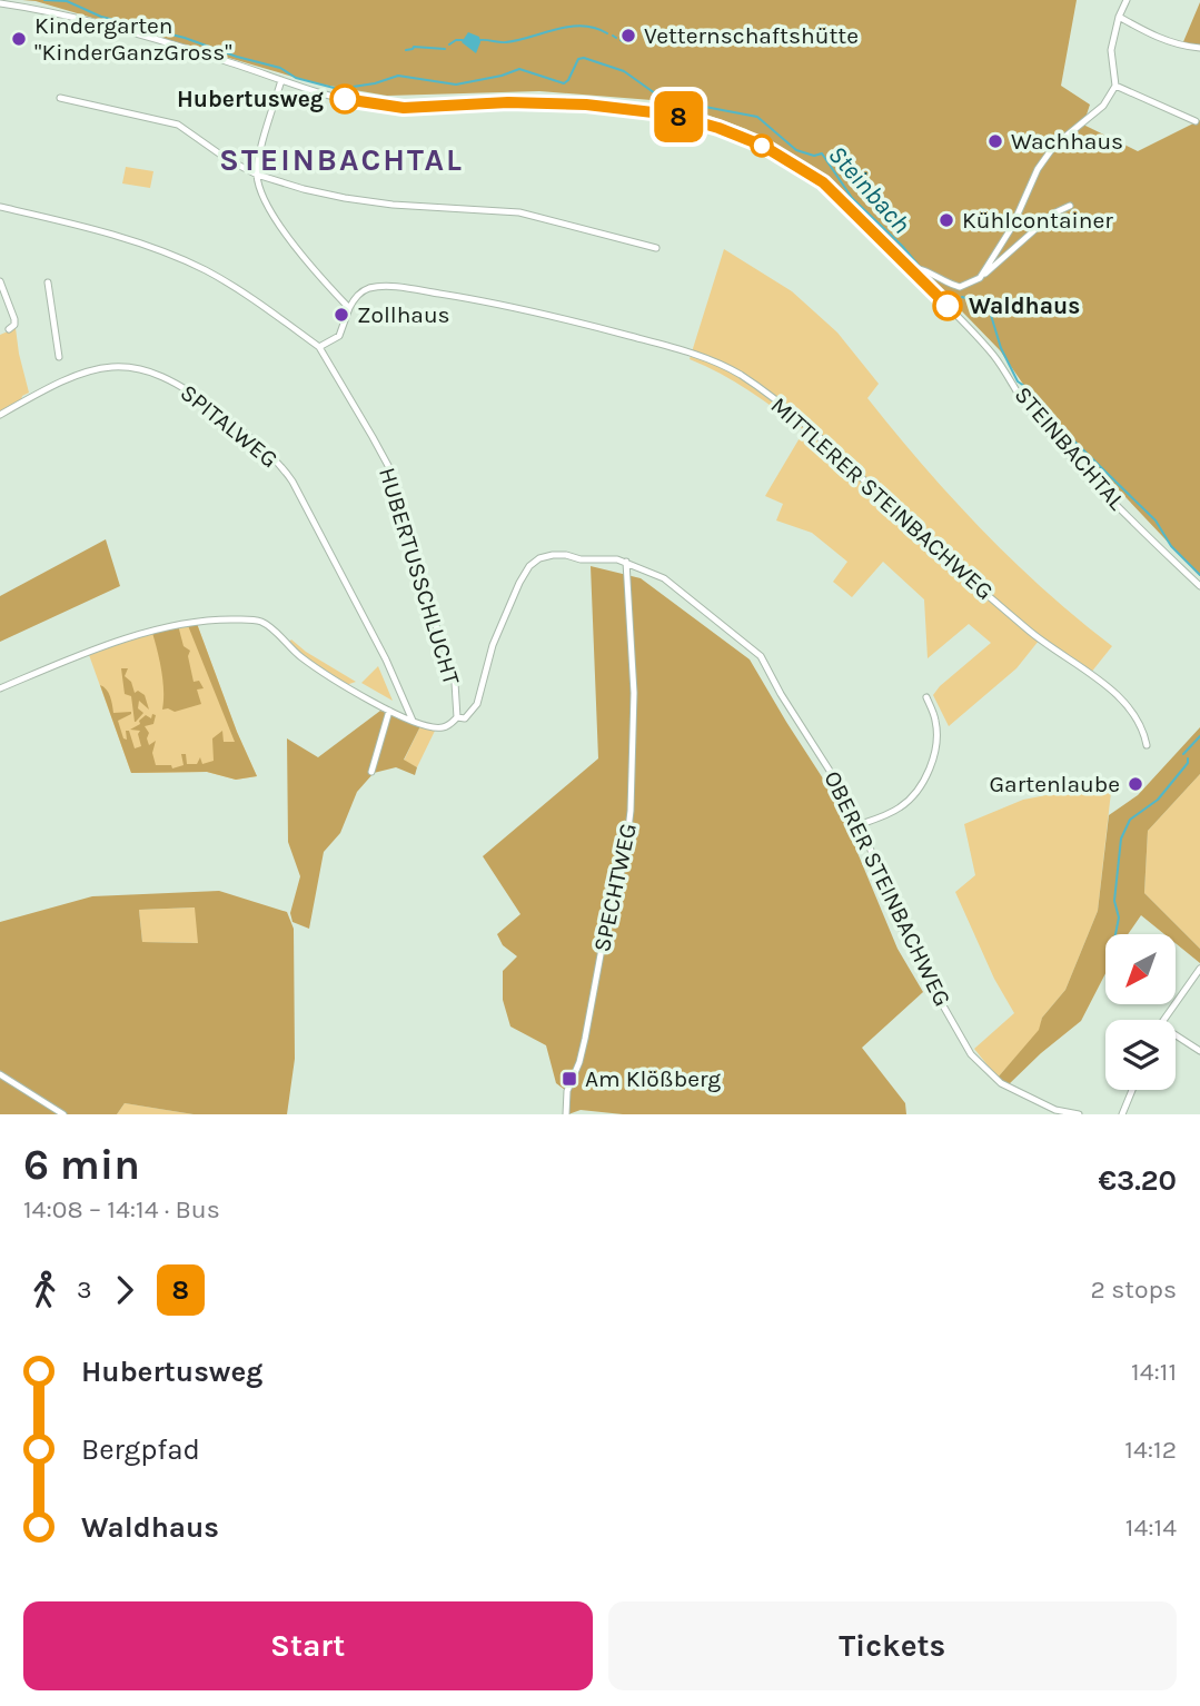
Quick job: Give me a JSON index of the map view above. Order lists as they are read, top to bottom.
{
  "streets": {
    "street": [
      "SPITALWEG",
      "STEINBACHTAL",
      "MITTLERER STEINBACHWEG",
      "HUBERTUSSCHLUCHT",
      "SPECHTWEG",
      "OBERER STEINBACHWEG"
    ]
  },
  "crossings": [
    ["HUBERTUSSCHLUCHT", "OBERER STEINBACHWEG"],
    ["SPECHTWEG", "OBERER STEINBACHWEG"]
  ],
  "districts": ["STEINBACHTAL"],
  "water": ["Steinbach"],
  "places": {
    "other": [
      "Vetternschaftshütte",
      "Kindergarten \"KinderGanzGross\"",
      "Hubertusweg",
      "Wachhaus",
      "Kühlcontainer",
      "Waldhaus",
      "Zollhaus",
      "Gartenlaube"
    ],
    "transit": ["Am Klößberg"]
  },
  "lines": ["bus line 8"],
  "north": "bottom left",
  "page": {
    "on_map": "8",
    "heading": ["6 min", "14:08 – 14:14 · Bus", "€3.20"],
    "legs": ["3", "8", "2 stops"],
    "list": [
      {
        "name": "Hubertusweg",
        "value": "14:11"
      },
      {
        "name": "Bergpfad",
        "value": "14:12"
      },
      {
        "name": "Waldhaus",
        "value": "14:14"
      }
    ],
    "buttons": ["Start", "Tickets"]
  }
}
